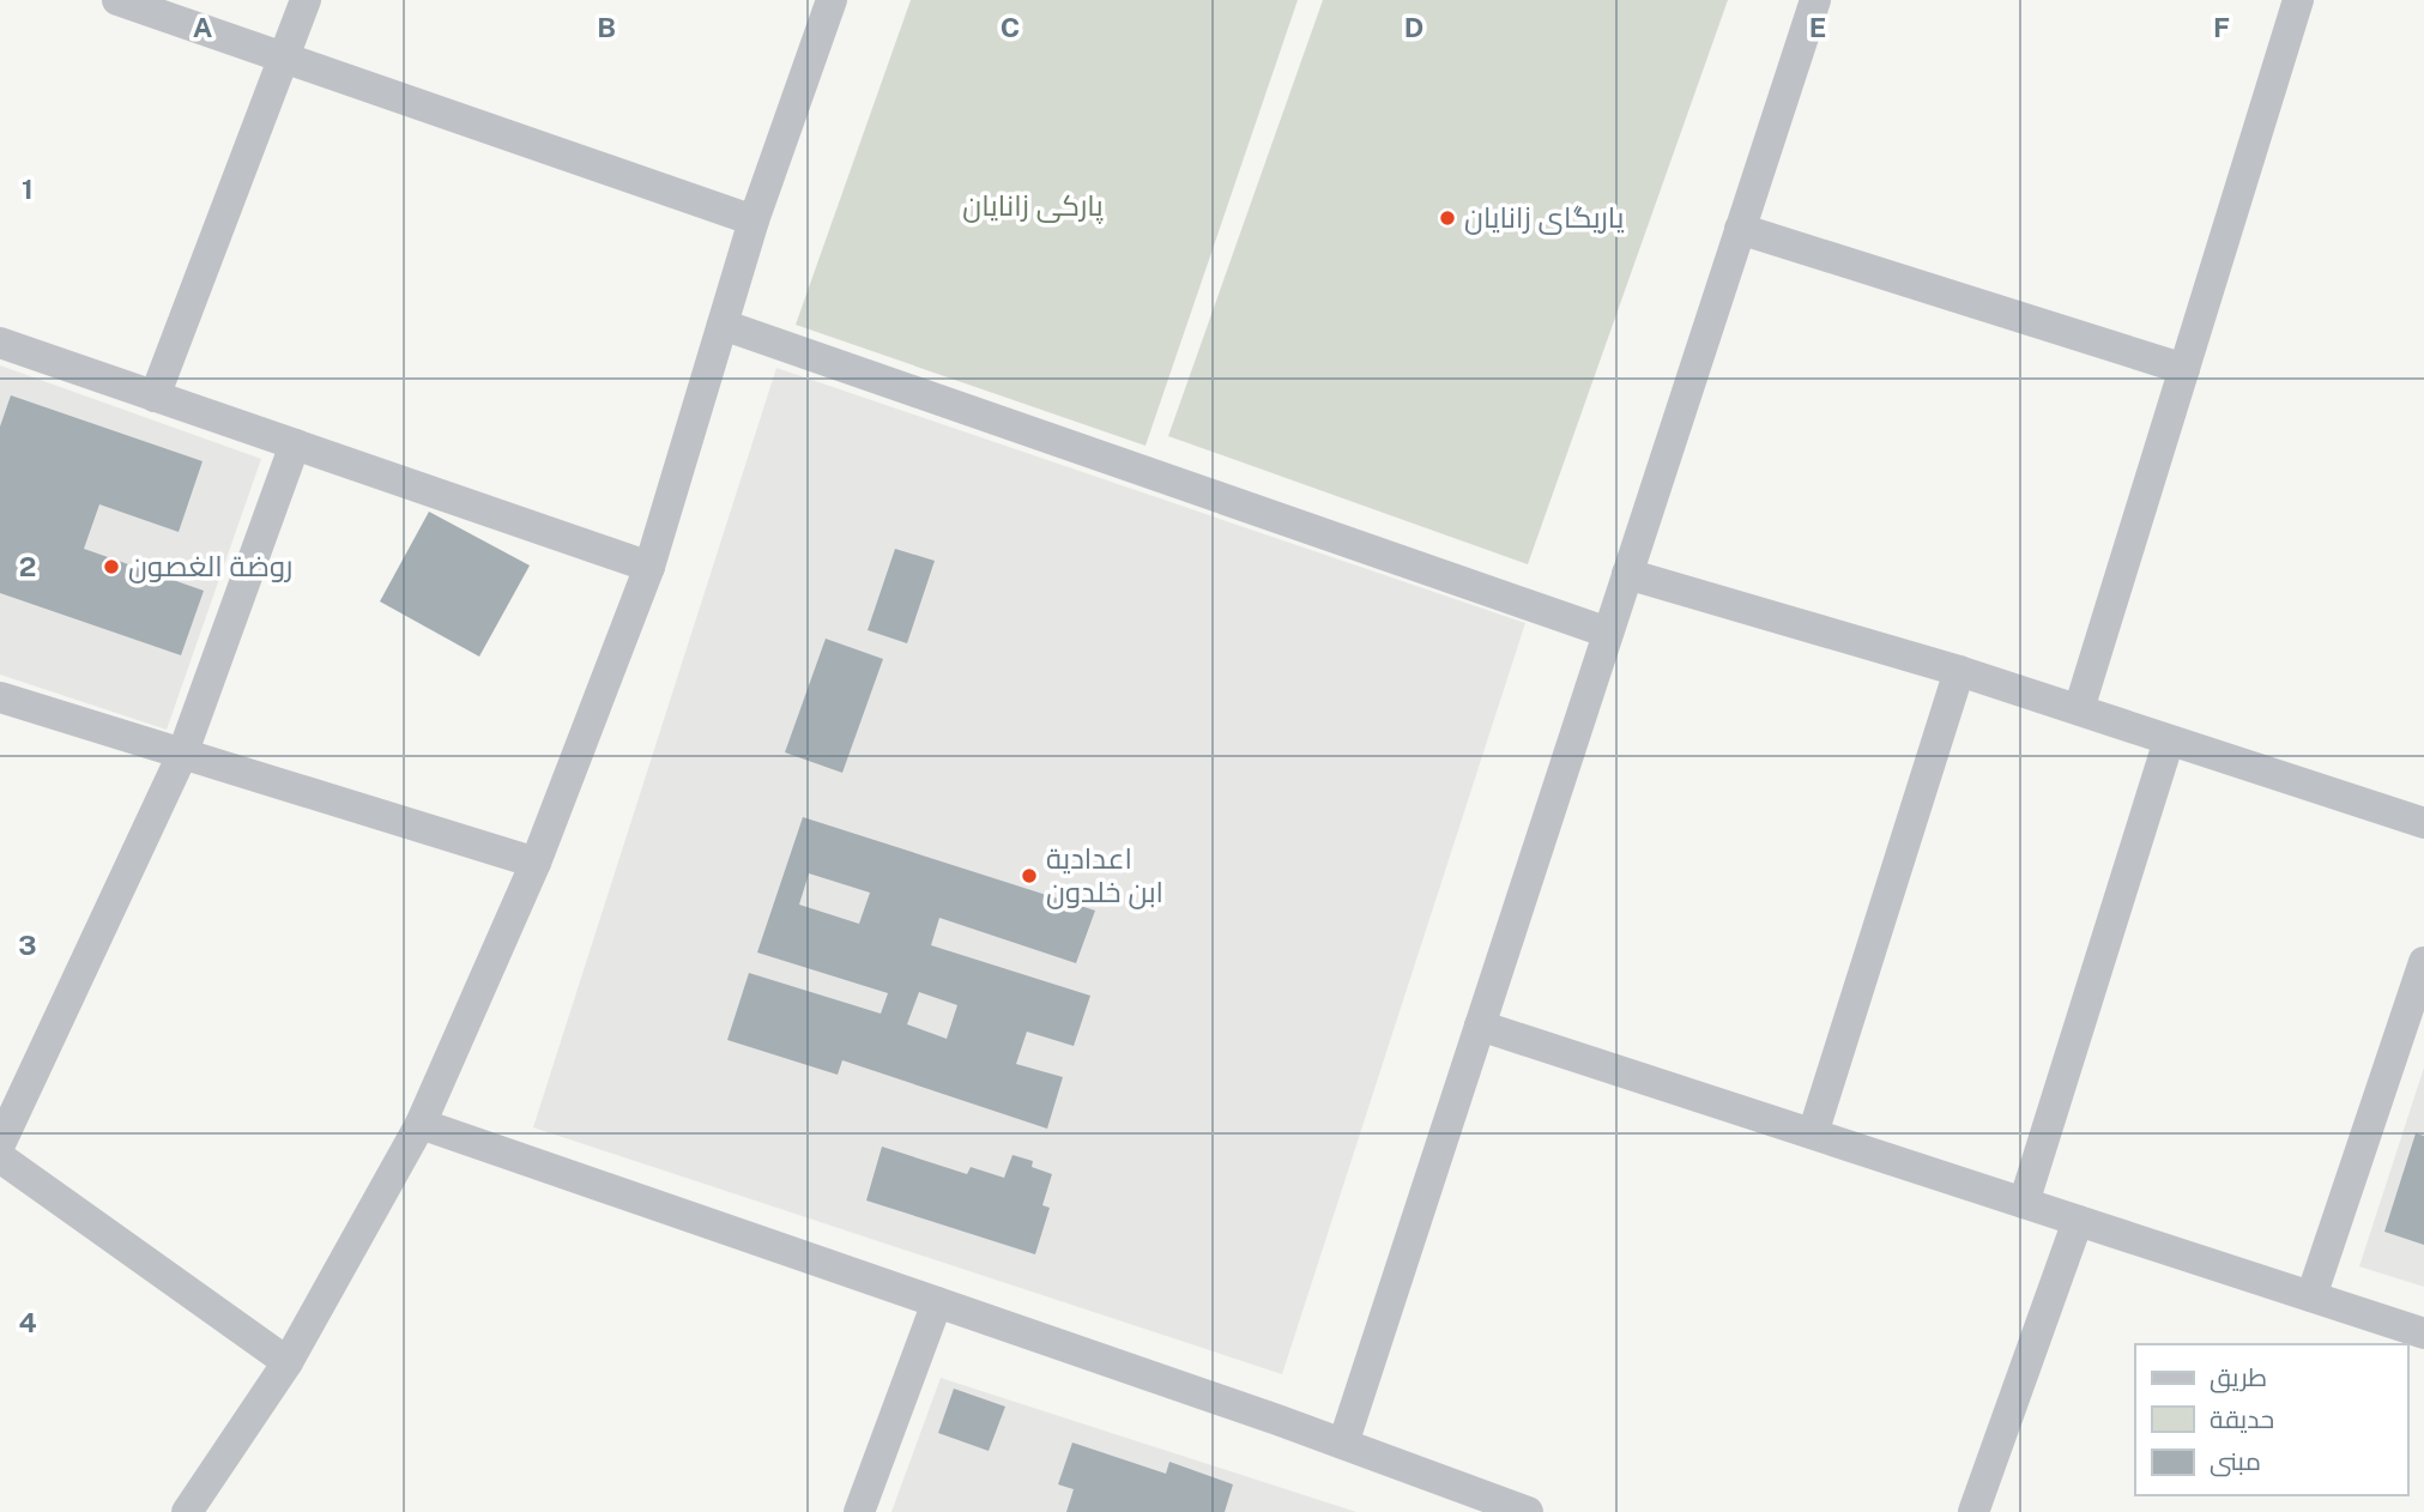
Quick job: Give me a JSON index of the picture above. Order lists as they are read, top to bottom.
{
  "parks": ["پارکی زانایان"],
  "places": ["یاریگای زانایان", "روضة الغصون", "اعدادية ابن خلدون"],
  "legend": ["طريق", "حديقة", "مبنى"],
  "grid": {
    "columns": [
      "A",
      "B",
      "C",
      "D",
      "E",
      "F"
    ],
    "rows": [
      "1",
      "2",
      "3",
      "4"
    ]
  }
}
